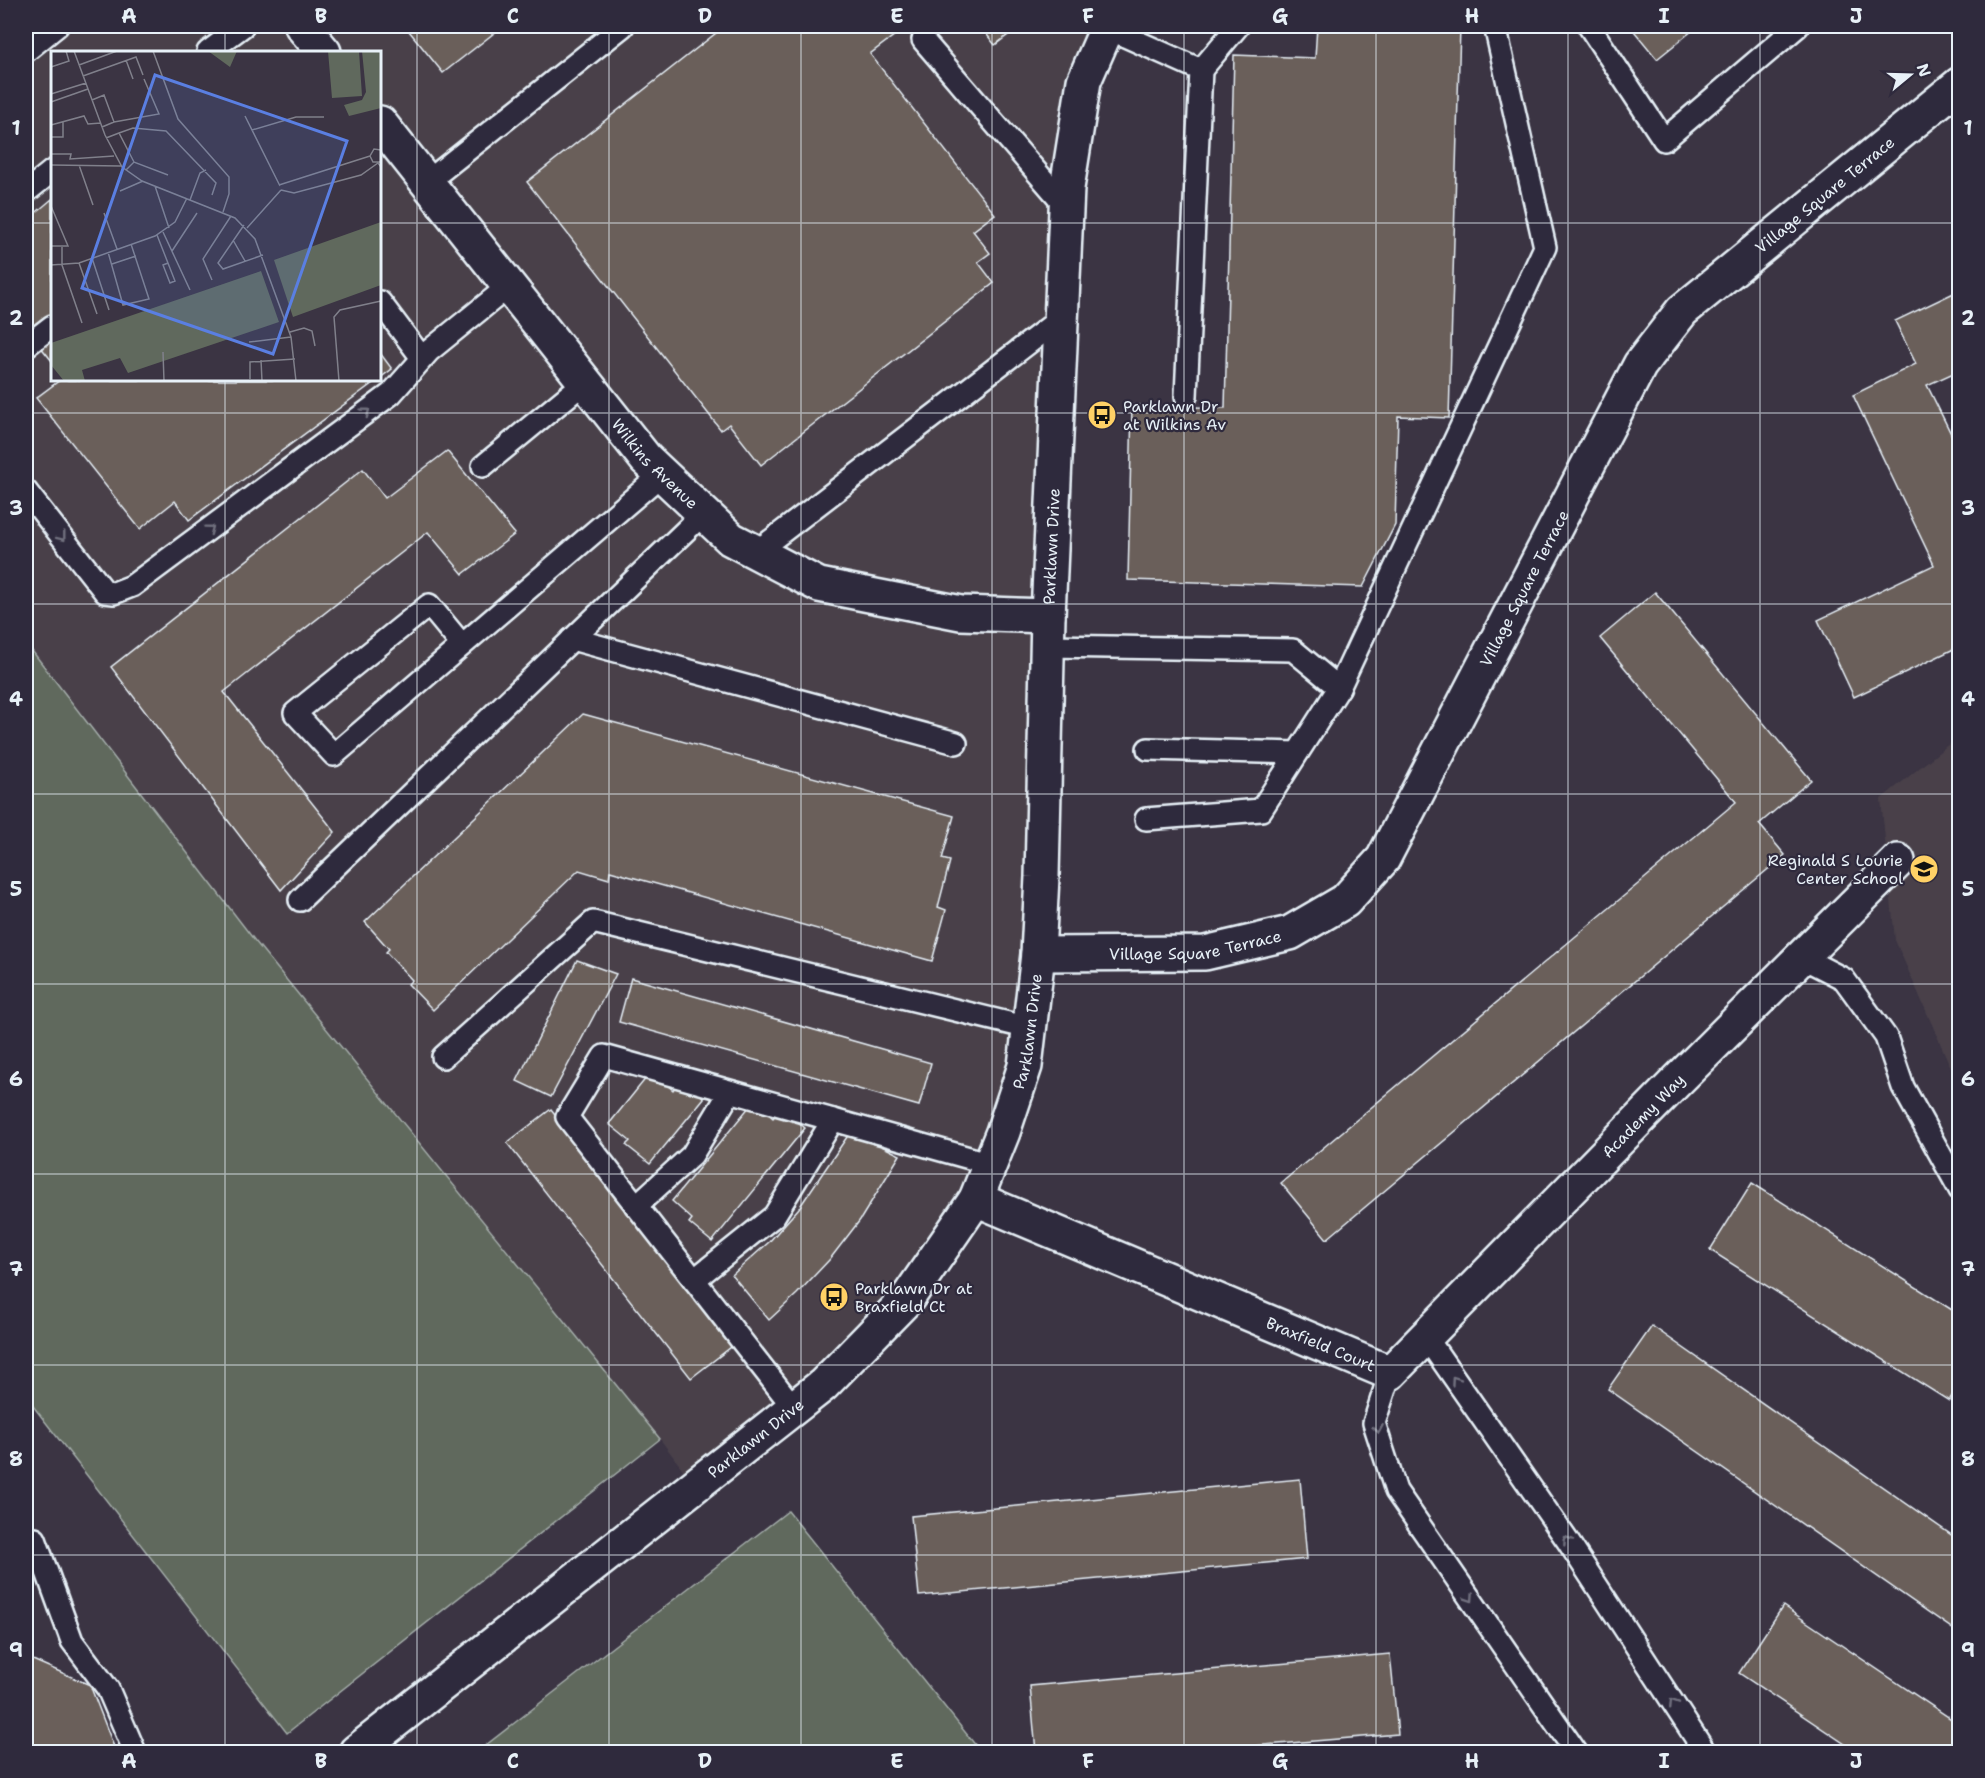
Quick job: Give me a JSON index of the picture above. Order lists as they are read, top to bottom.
{
  "streets": {
    "street": [
      "Village Square Terrace",
      "Wilkins Avenue",
      "Parklawn Drive",
      "Academy Way",
      "Braxfield Court"
    ]
  },
  "crossings": [
    ["Village Square Terrace", "Parklawn Drive"],
    ["Wilkins Avenue", "Parklawn Drive"],
    ["Parklawn Drive", "Braxfield Court"],
    ["Academy Way", "Braxfield Court"]
  ],
  "one_way": ["Braxfield Court"],
  "places": {
    "bus stop": ["Parklawn Dr at Wilkins Av", "Parklawn Dr at Braxfield Ct"],
    "school or university": ["Reginald S Lourie Center School"]
  },
  "north": "right",
  "grid": {
    "columns": [
      "A",
      "B",
      "C",
      "D",
      "E",
      "F",
      "G",
      "H",
      "I",
      "J"
    ],
    "rows": [
      "1",
      "2",
      "3",
      "4",
      "5",
      "6",
      "7",
      "8",
      "9"
    ]
  }
}
